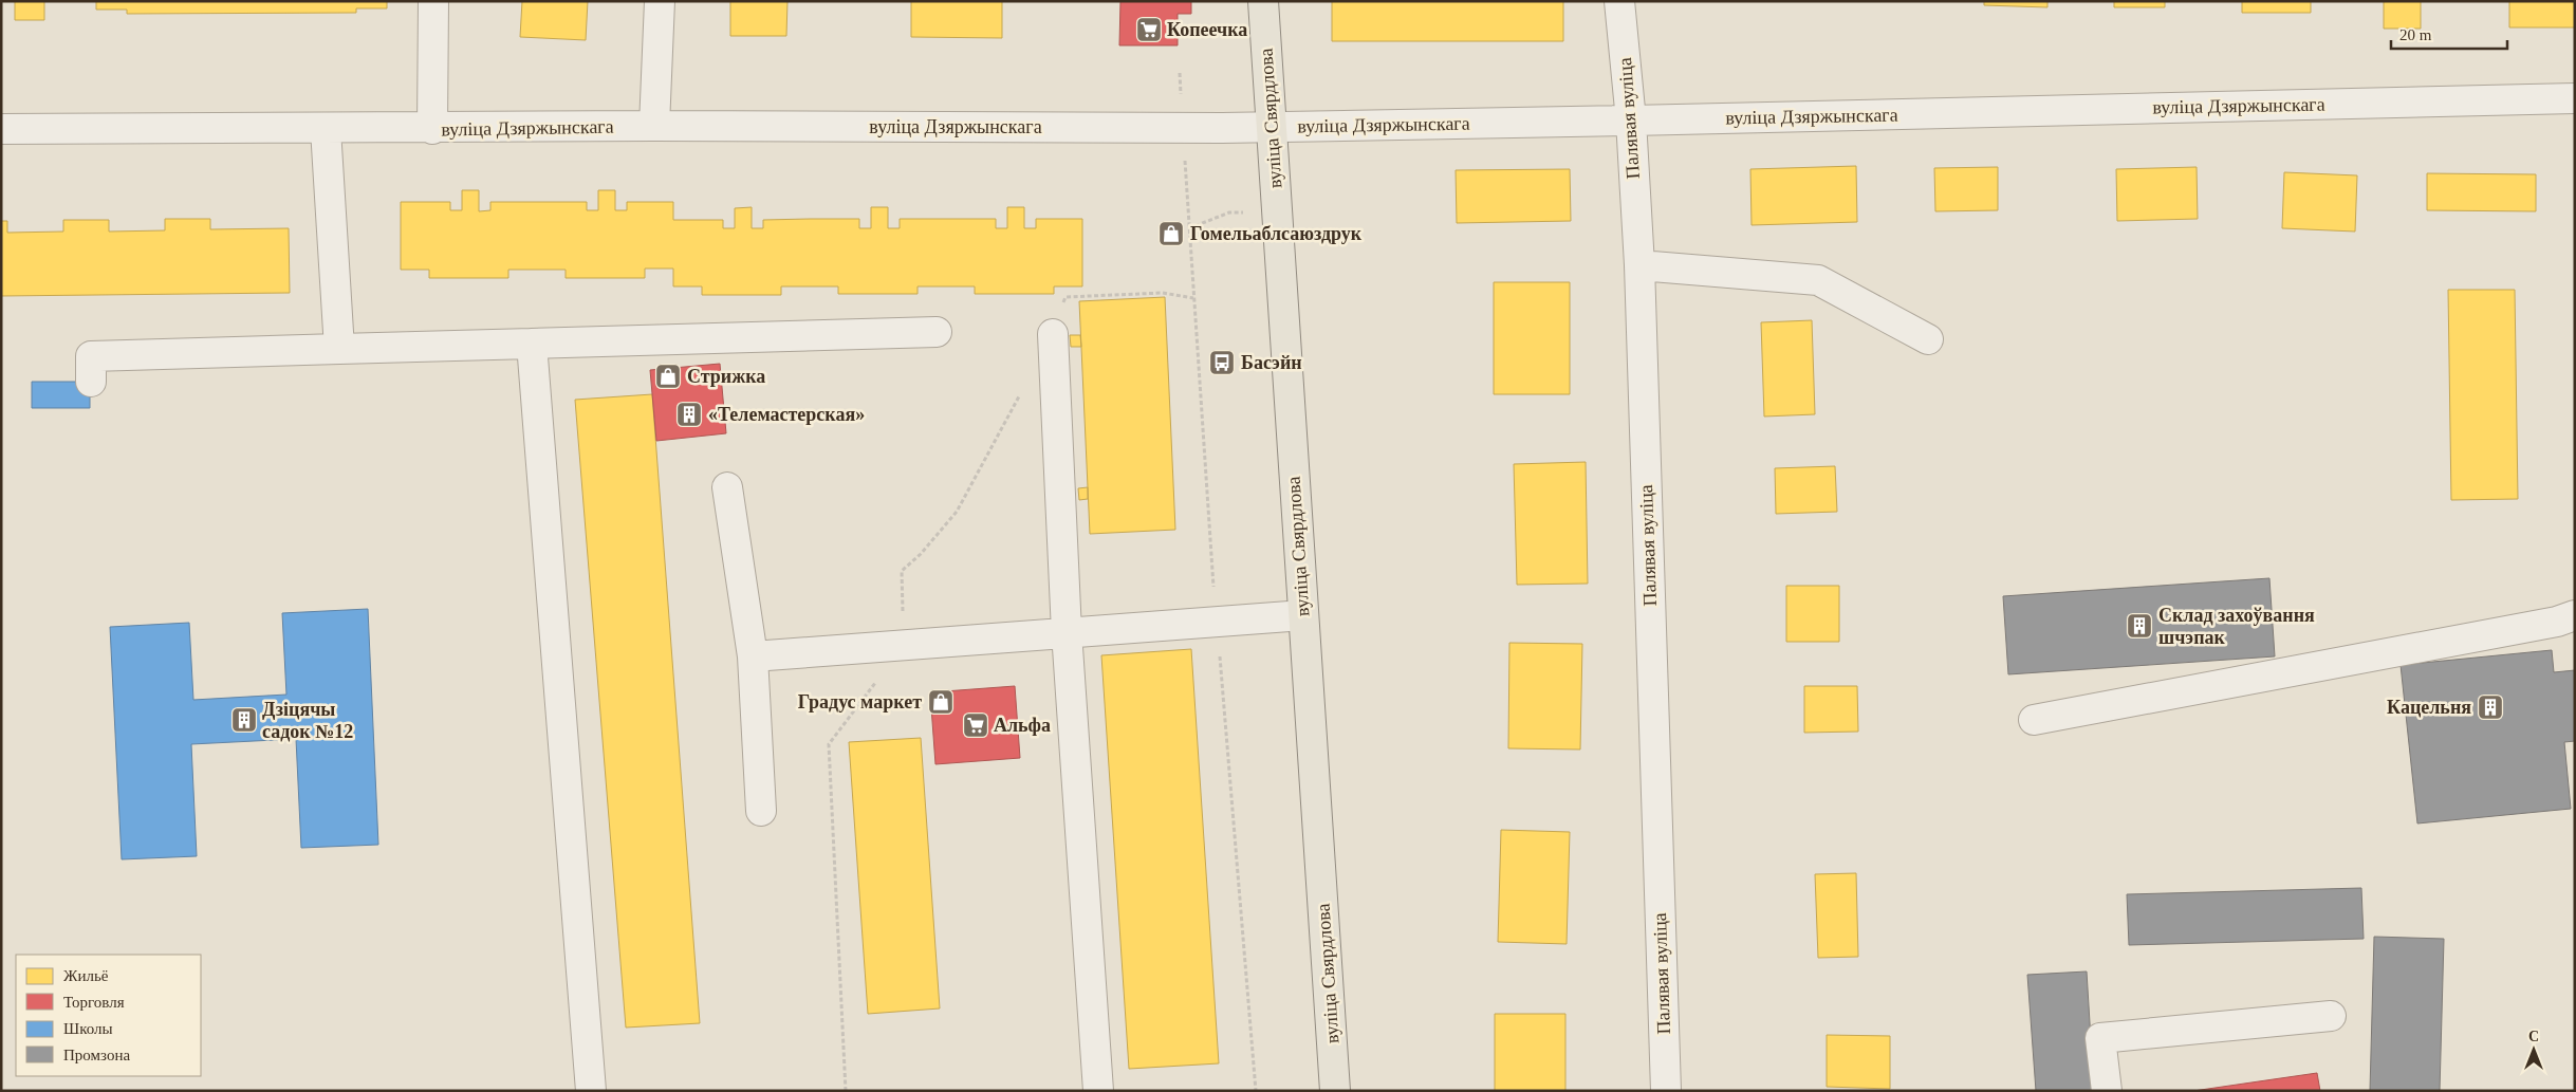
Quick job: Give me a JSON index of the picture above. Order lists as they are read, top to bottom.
{
  "streets": {
    "main road": ["вуліца Свярдлова"],
    "street": ["вуліца Дзяржынскага", "Палявая вуліца"]
  },
  "crossings": [
    ["вуліца Дзяржынскага", "вуліца Свярдлова"],
    ["вуліца Дзяржынскага", "Палявая вуліца"]
  ],
  "places": {
    "supermarket": ["Копеечка", "Альфа"],
    "shop": ["Гомельаблсаюздрук", "Стрижка", "Градус маркет"],
    "bus stop": ["Басэйн"],
    "building": [
      "«Телемастерская»",
      "Склад захоўвання шчэпак",
      "Кацельня",
      "Дзіцячы садок №12"
    ]
  },
  "legend": [
    "Жильё",
    "Торговля",
    "Школы",
    "Промзона"
  ],
  "scale_bar": "20 m",
  "north": "top"
}
